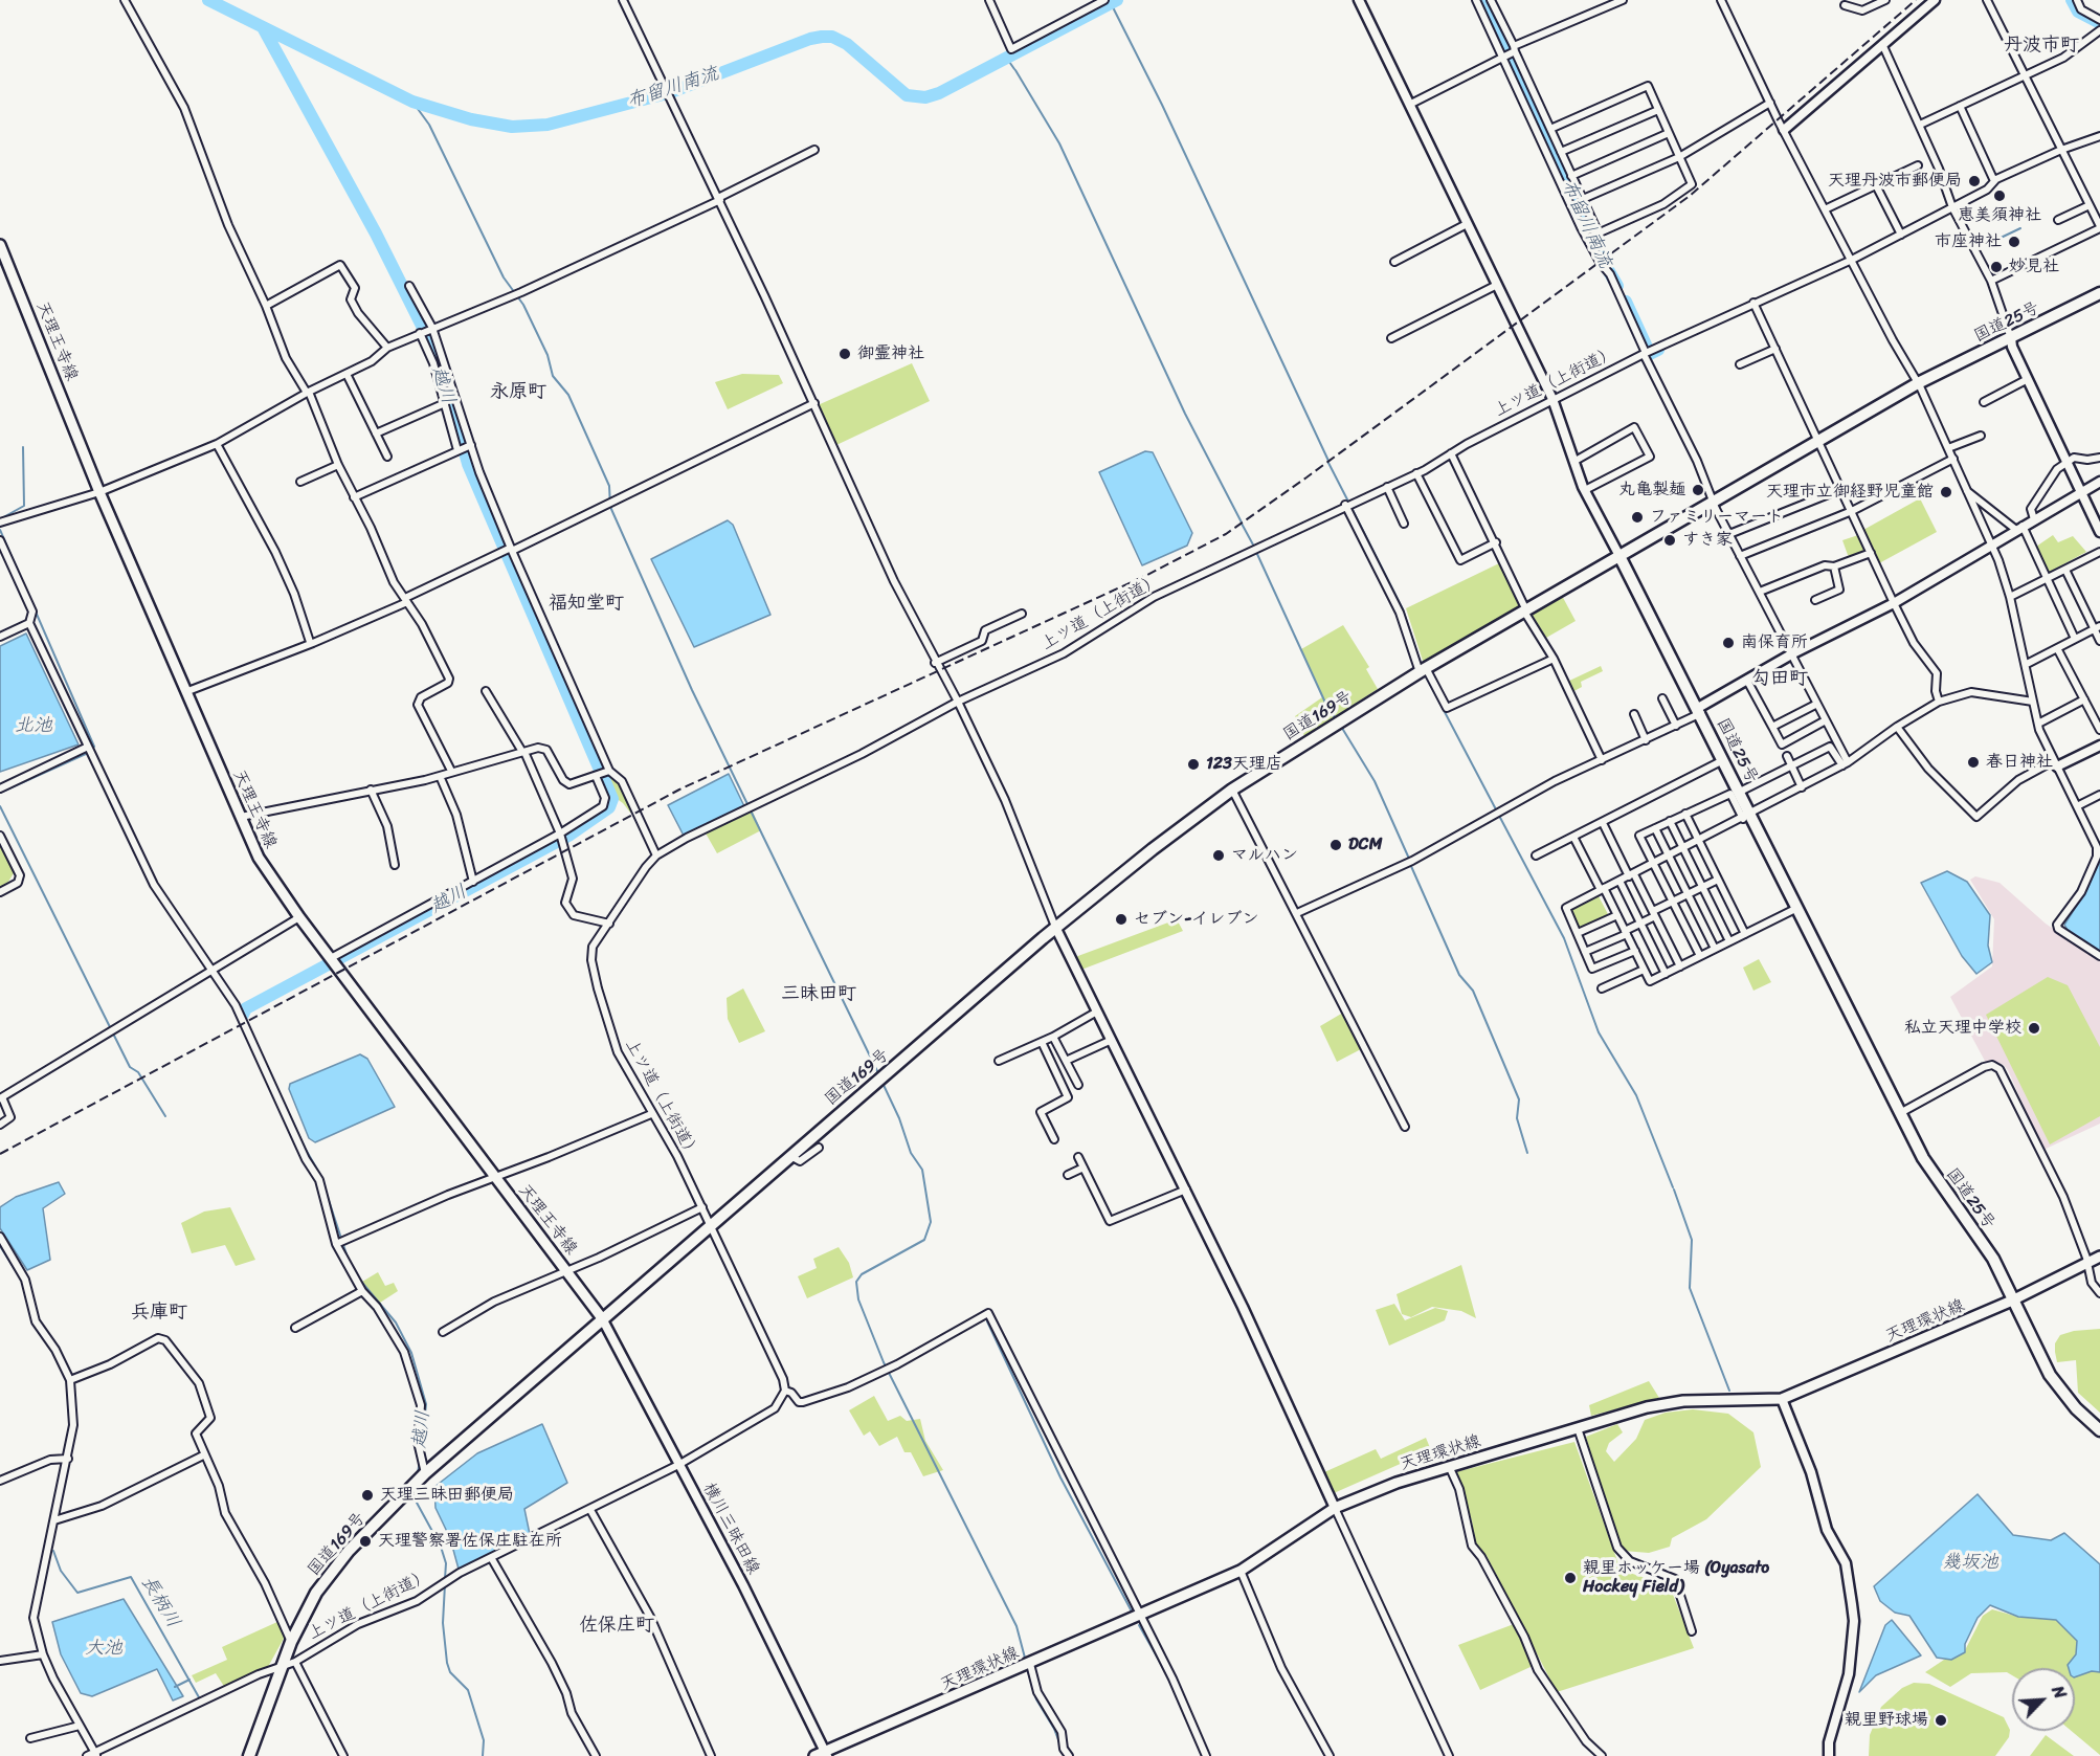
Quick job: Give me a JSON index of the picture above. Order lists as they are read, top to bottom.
{
  "streets": {
    "highway": ["国道25号", "国道169号"],
    "main road": ["天理王寺線", "天理環状線"],
    "street": ["上ツ道（上街道）", "横川三昧田線"]
  },
  "crossings": [
    ["国道25号", "国道169号"],
    ["国道25号", "天理環状線"],
    ["天理王寺線", "国道169号"],
    ["天理王寺線", "横川三昧田線"],
    ["上ツ道（上街道）", "国道169号"],
    ["上ツ道（上街道）", "横川三昧田線"],
    ["国道169号", "横川三昧田線"],
    ["天理環状線", "横川三昧田線"]
  ],
  "districts": [
    "丹波市町",
    "永原町",
    "福知堂町",
    "勾田町",
    "三昧田町",
    "兵庫町",
    "佐保庄町"
  ],
  "water": [
    "布留川南流",
    "越川",
    "北池",
    "幾坂池",
    "長柄川",
    "大池"
  ],
  "places": [
    "天理丹波市郵便局",
    "恵美須神社",
    "市座神社",
    "妙見社",
    "御霊神社",
    "丸亀製麺",
    "天理市立御経野児童館",
    "ファミリーマート",
    "すき家",
    "南保育所",
    "春日神社",
    "123天理店",
    "DCM",
    "マルハン",
    "セブン-イレブン",
    "私立天理中学校",
    "天理三昧田郵便局",
    "天理警察署佐保庄駐在所",
    "親里ホッケー場 (Oyasato Hockey Field)",
    "親里野球場"
  ],
  "north": "top right"
}
